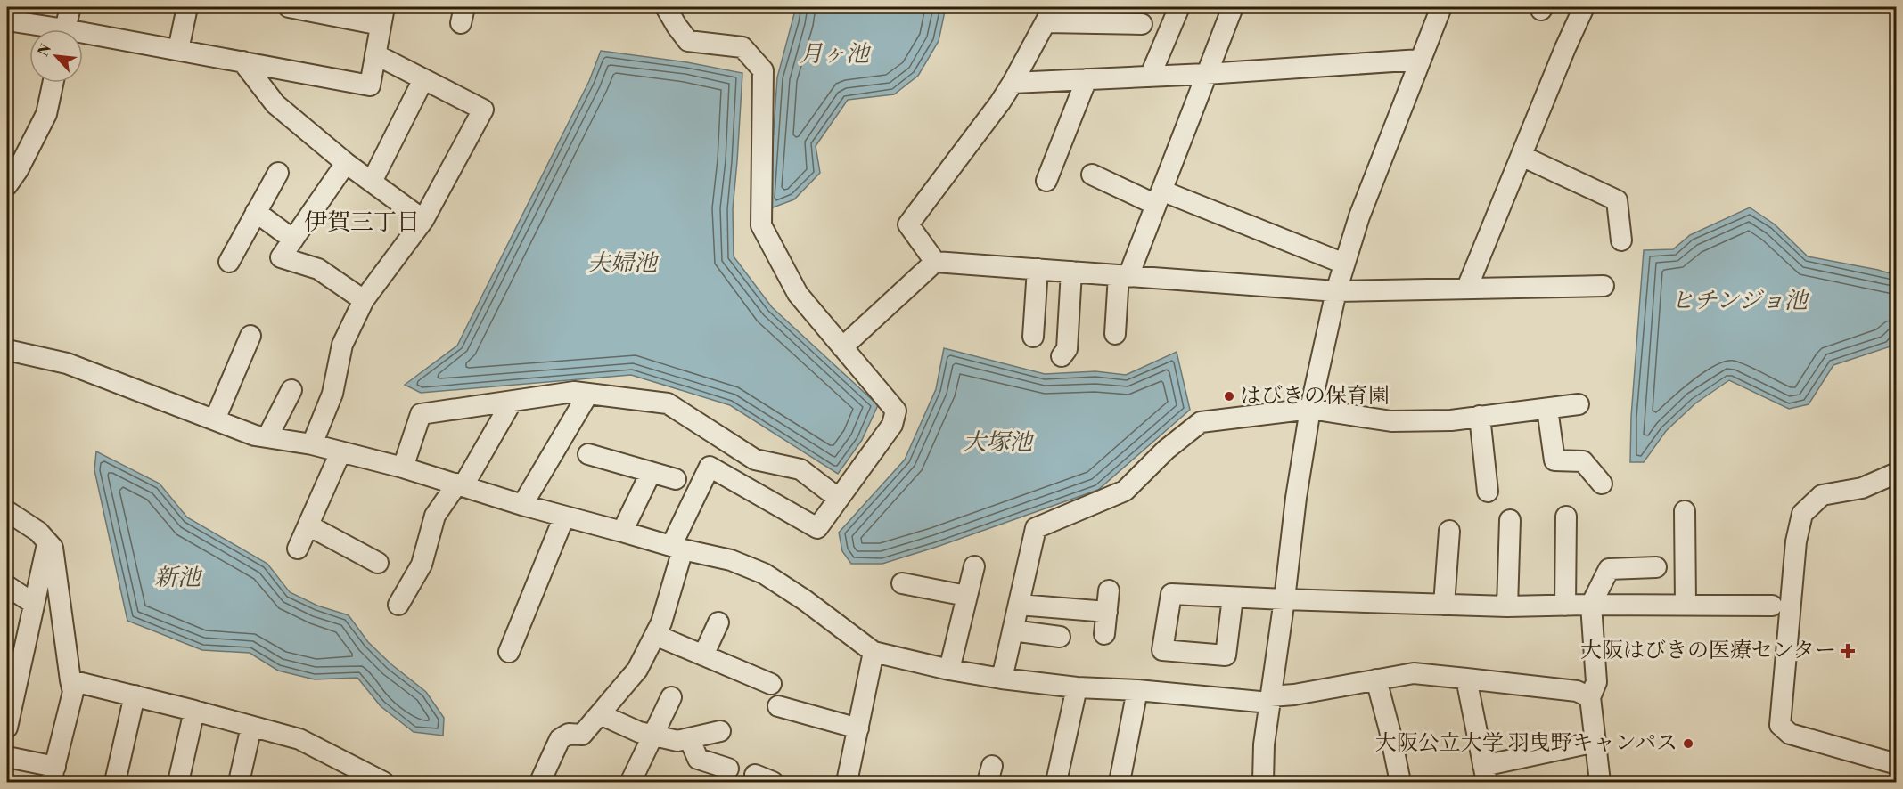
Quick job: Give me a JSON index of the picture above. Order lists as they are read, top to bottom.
{
  "districts": ["伊賀三丁目"],
  "water": [
    "月ヶ池",
    "夫婦池",
    "ヒチンジョ池",
    "大塚池",
    "新池"
  ],
  "places": {
    "other": ["はびきの保育園", "大阪公立大学 羽曳野キャンパス"],
    "health": ["大阪はびきの医療センター"]
  },
  "north": "top left"
}
